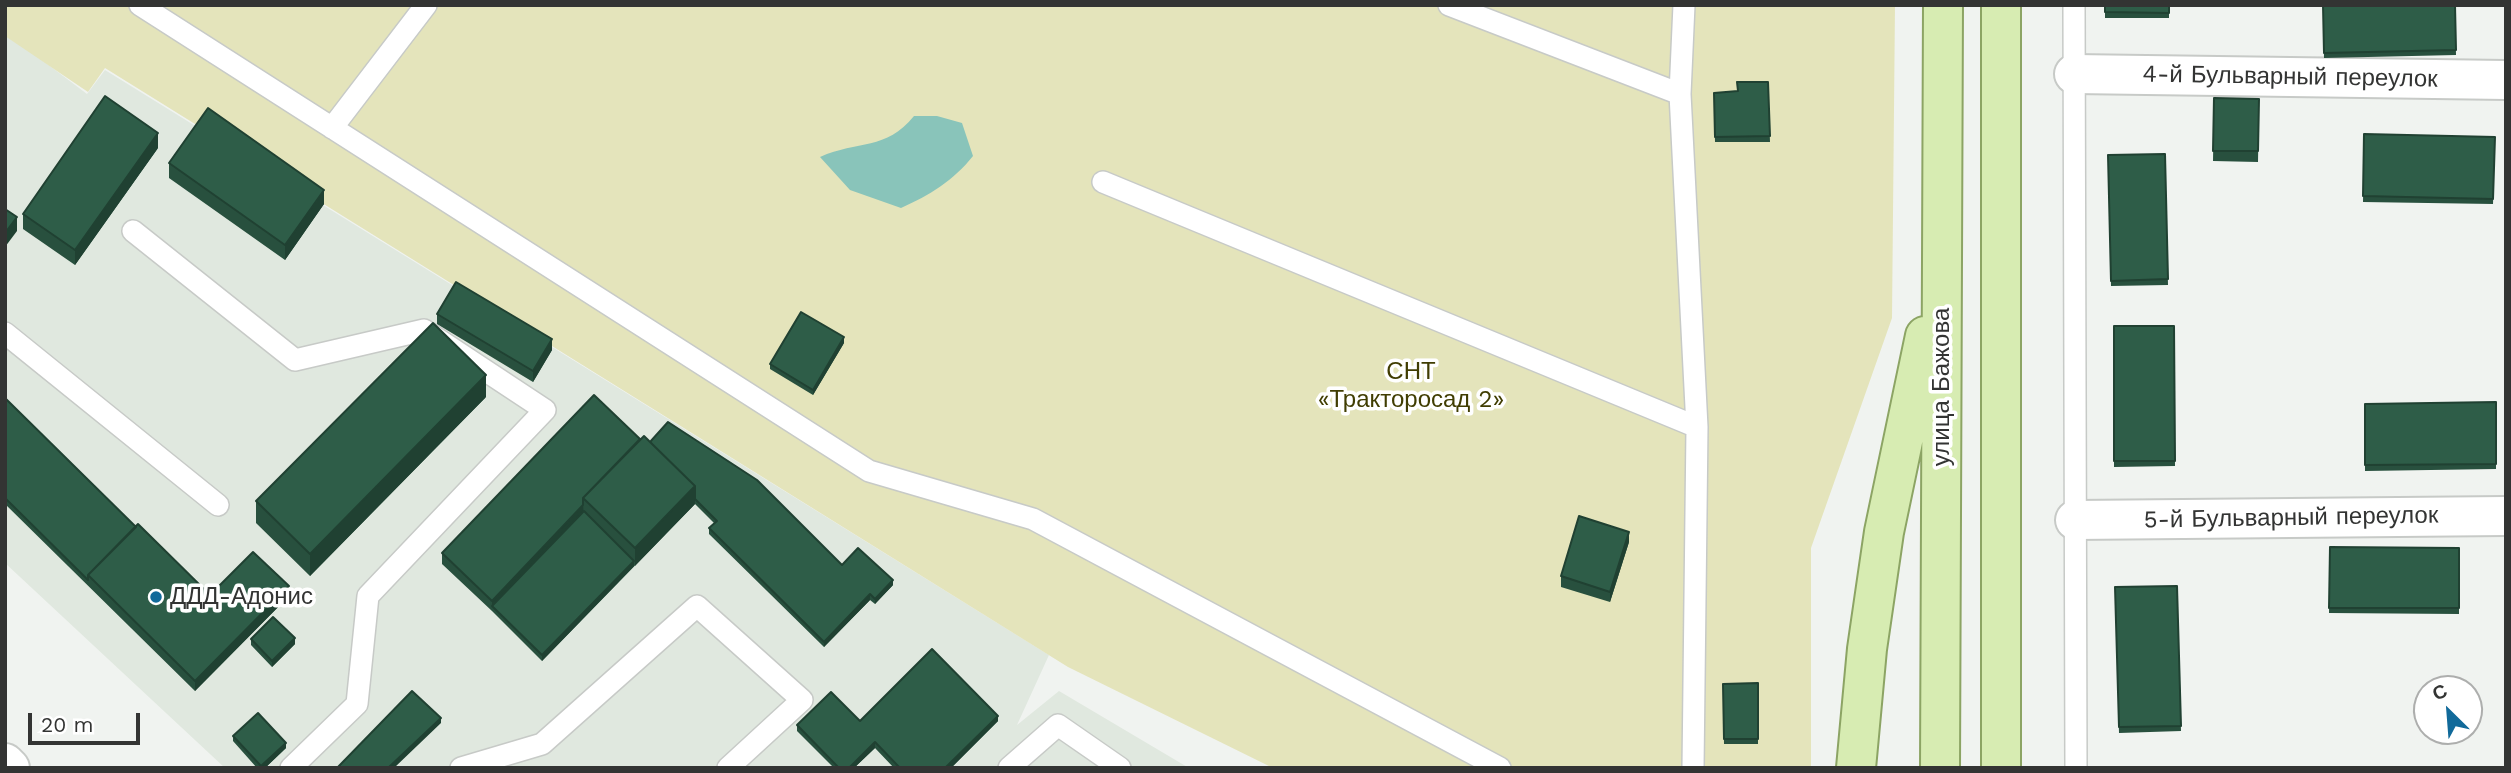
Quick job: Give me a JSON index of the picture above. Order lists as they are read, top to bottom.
{
  "streets": {
    "main road": ["улица Бажова"],
    "street": ["4-й Бульварный переулок", "5-й Бульварный переулок"]
  },
  "parks": ["СНТ «Тракторосад 2»"],
  "places": ["ДДД-Адонис"],
  "scale_bar": "20 m",
  "north": "top left"
}
